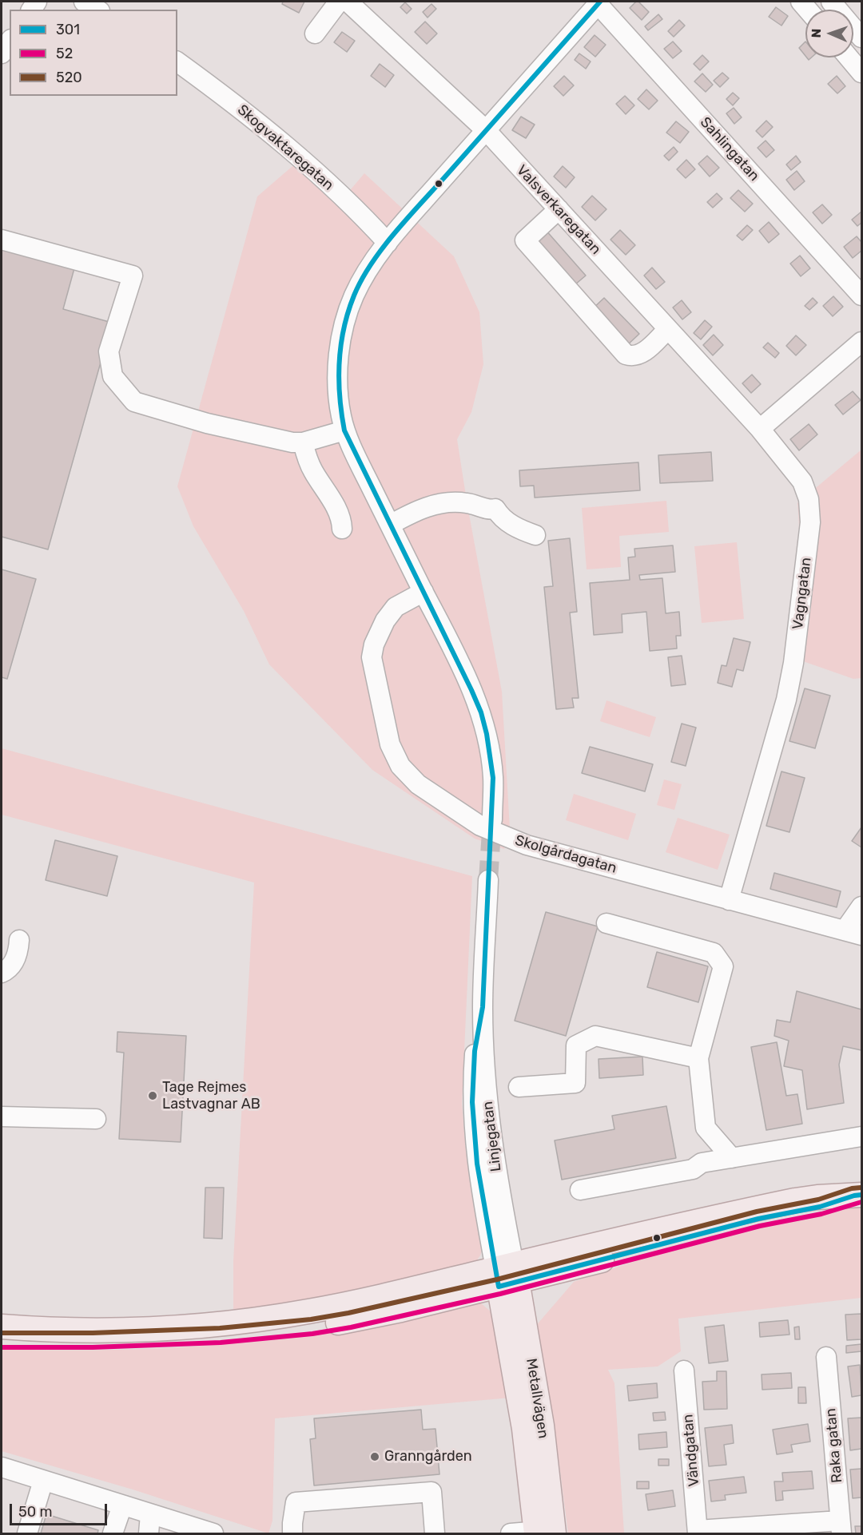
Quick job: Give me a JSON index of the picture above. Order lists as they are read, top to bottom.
{
  "streets": {
    "main road": ["Metallvägen"],
    "street": [
      "Skogvaktaregatan",
      "Sahlingatan",
      "Valsverkaregatan",
      "Vagngatan",
      "Skolgårdagatan",
      "Linjegatan",
      "Raka gatan",
      "Vändgatan"
    ]
  },
  "crossings": [
    ["Valsverkaregatan", "Vagngatan"],
    ["Vagngatan", "Skolgårdagatan"],
    ["Linjegatan", "Metallvägen"],
    ["Raka gatan", "Vändgatan"]
  ],
  "places": ["Tage Rejmes Lastvagnar AB", "Granngården"],
  "lines": ["transit line 301", "transit line 520", "transit line 52"],
  "legend": ["301", "52", "520"],
  "scale_bar": "50 m",
  "north": "left"
}
